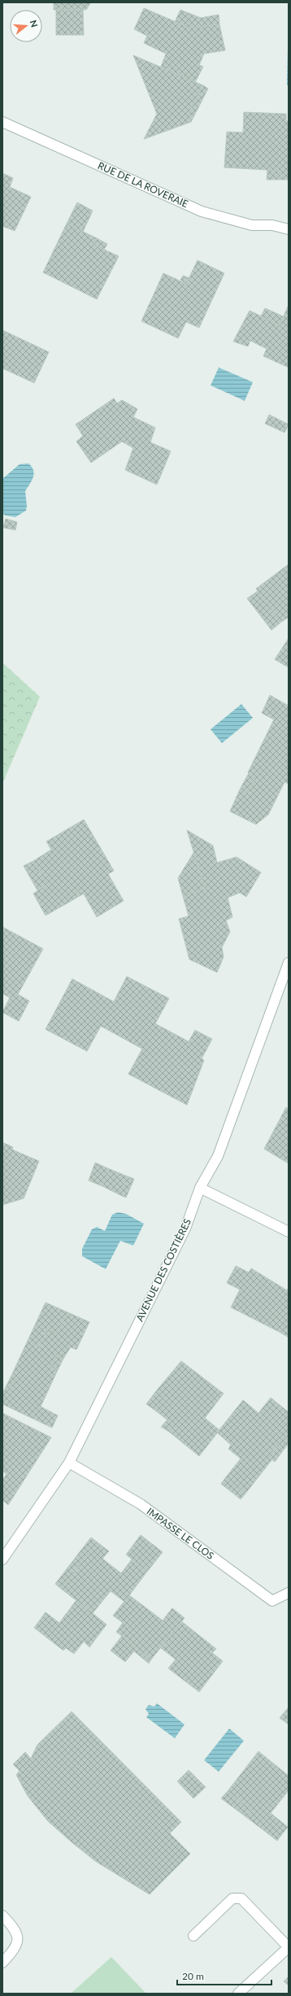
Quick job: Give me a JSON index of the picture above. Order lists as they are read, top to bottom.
{
  "streets": {
    "street": ["RUE DE LA ROVERAIE", "AVENUE DES COSTIÈRES", "IMPASSE LE CLOS"]
  },
  "crossings": [
    ["AVENUE DES COSTIÈRES", "IMPASSE LE CLOS"]
  ],
  "scale_bar": "20 m",
  "north": "right"
}
